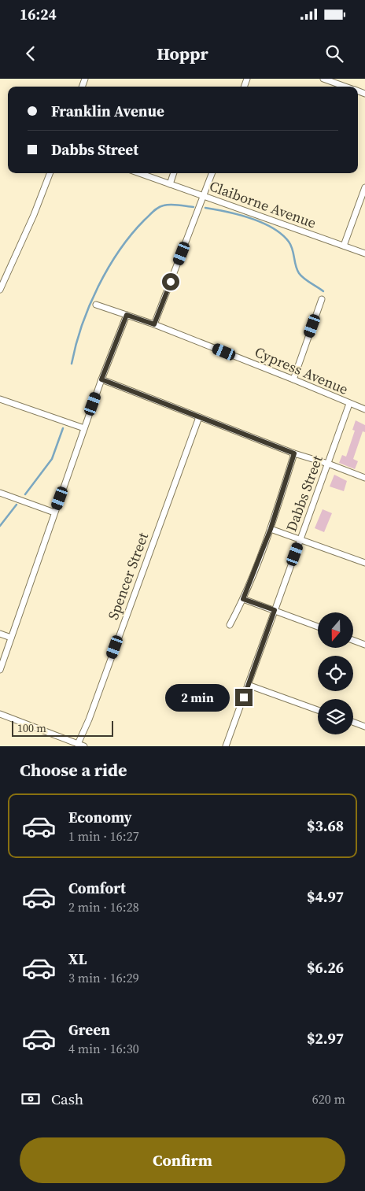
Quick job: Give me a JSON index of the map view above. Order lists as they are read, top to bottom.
{
  "streets": {
    "street": [
      "Claiborne Avenue",
      "Cypress Avenue",
      "Dabbs Street",
      "Spencer Street"
    ]
  },
  "crossings": [
    ["Cypress Avenue", "Dabbs Street"]
  ],
  "scale_bar": "100 m",
  "north": "bottom",
  "page": {
    "status": "16:24",
    "header": "Hoppr",
    "banner": ["Franklin Avenue", "Dabbs Street"],
    "bubble": "2 min",
    "scale": "100 m",
    "heading": "Choose a ride",
    "list": [
      {
        "name": "Economy",
        "note": "1 min · 16:27",
        "value": "$3.68"
      },
      {
        "name": "Comfort",
        "note": "2 min · 16:28",
        "value": "$4.97"
      },
      {
        "name": "XL",
        "note": "3 min · 16:29",
        "value": "$6.26"
      },
      {
        "name": "Green",
        "note": "4 min · 16:30",
        "value": "$2.97"
      }
    ],
    "pay": ["Cash", "620 m"],
    "buttons": "Confirm"
  }
}
